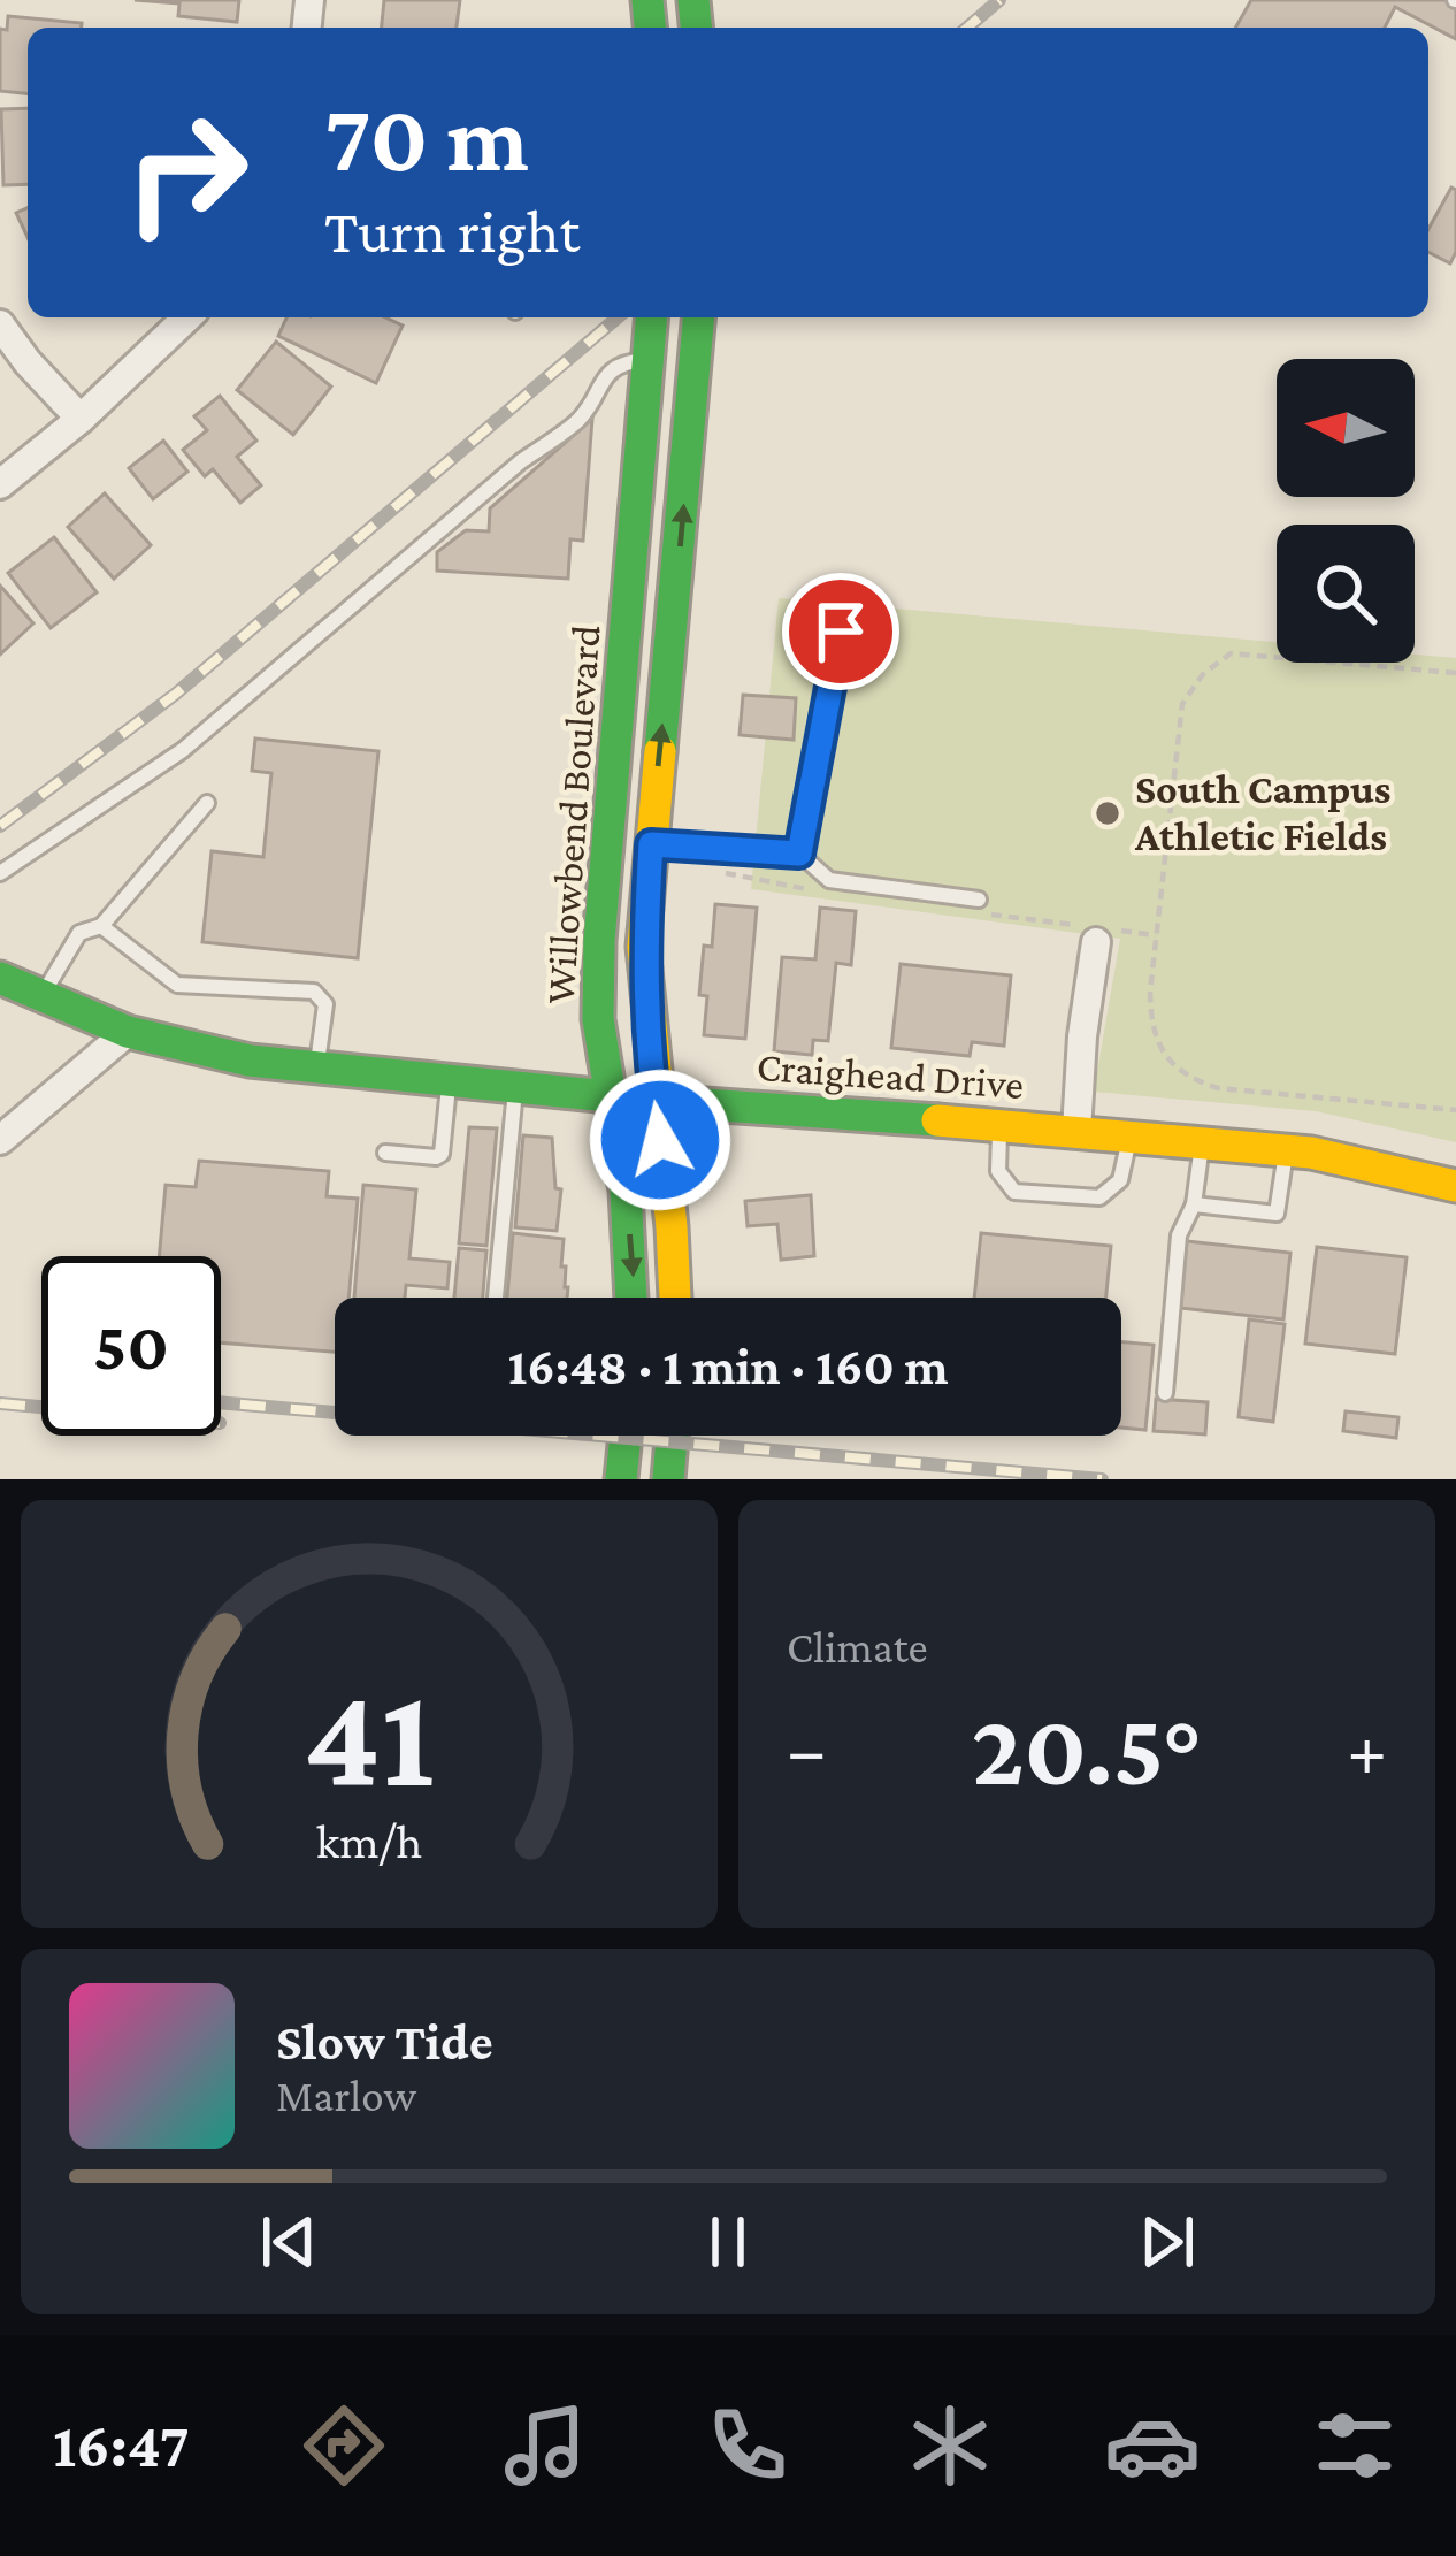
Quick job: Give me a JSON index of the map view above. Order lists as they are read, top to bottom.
{
  "streets": {
    "main road": ["Willowbend Boulevard", "Craighead Drive"]
  },
  "crossings": [
    ["Willowbend Boulevard", "Craighead Drive"]
  ],
  "places": ["South Campus Athletic Fields"],
  "north": "left",
  "page": {
    "turn": ["70 m", "Turn right"],
    "limit": "50",
    "trip": "16:48 · 1 min · 160 m",
    "tile": "Climate",
    "heat": ["−", "20.5°", "+"],
    "song": ["Slow Tide", "Marlow"],
    "tabs": "16:47",
    "gauge": ["41", "km/h"]
  }
}
